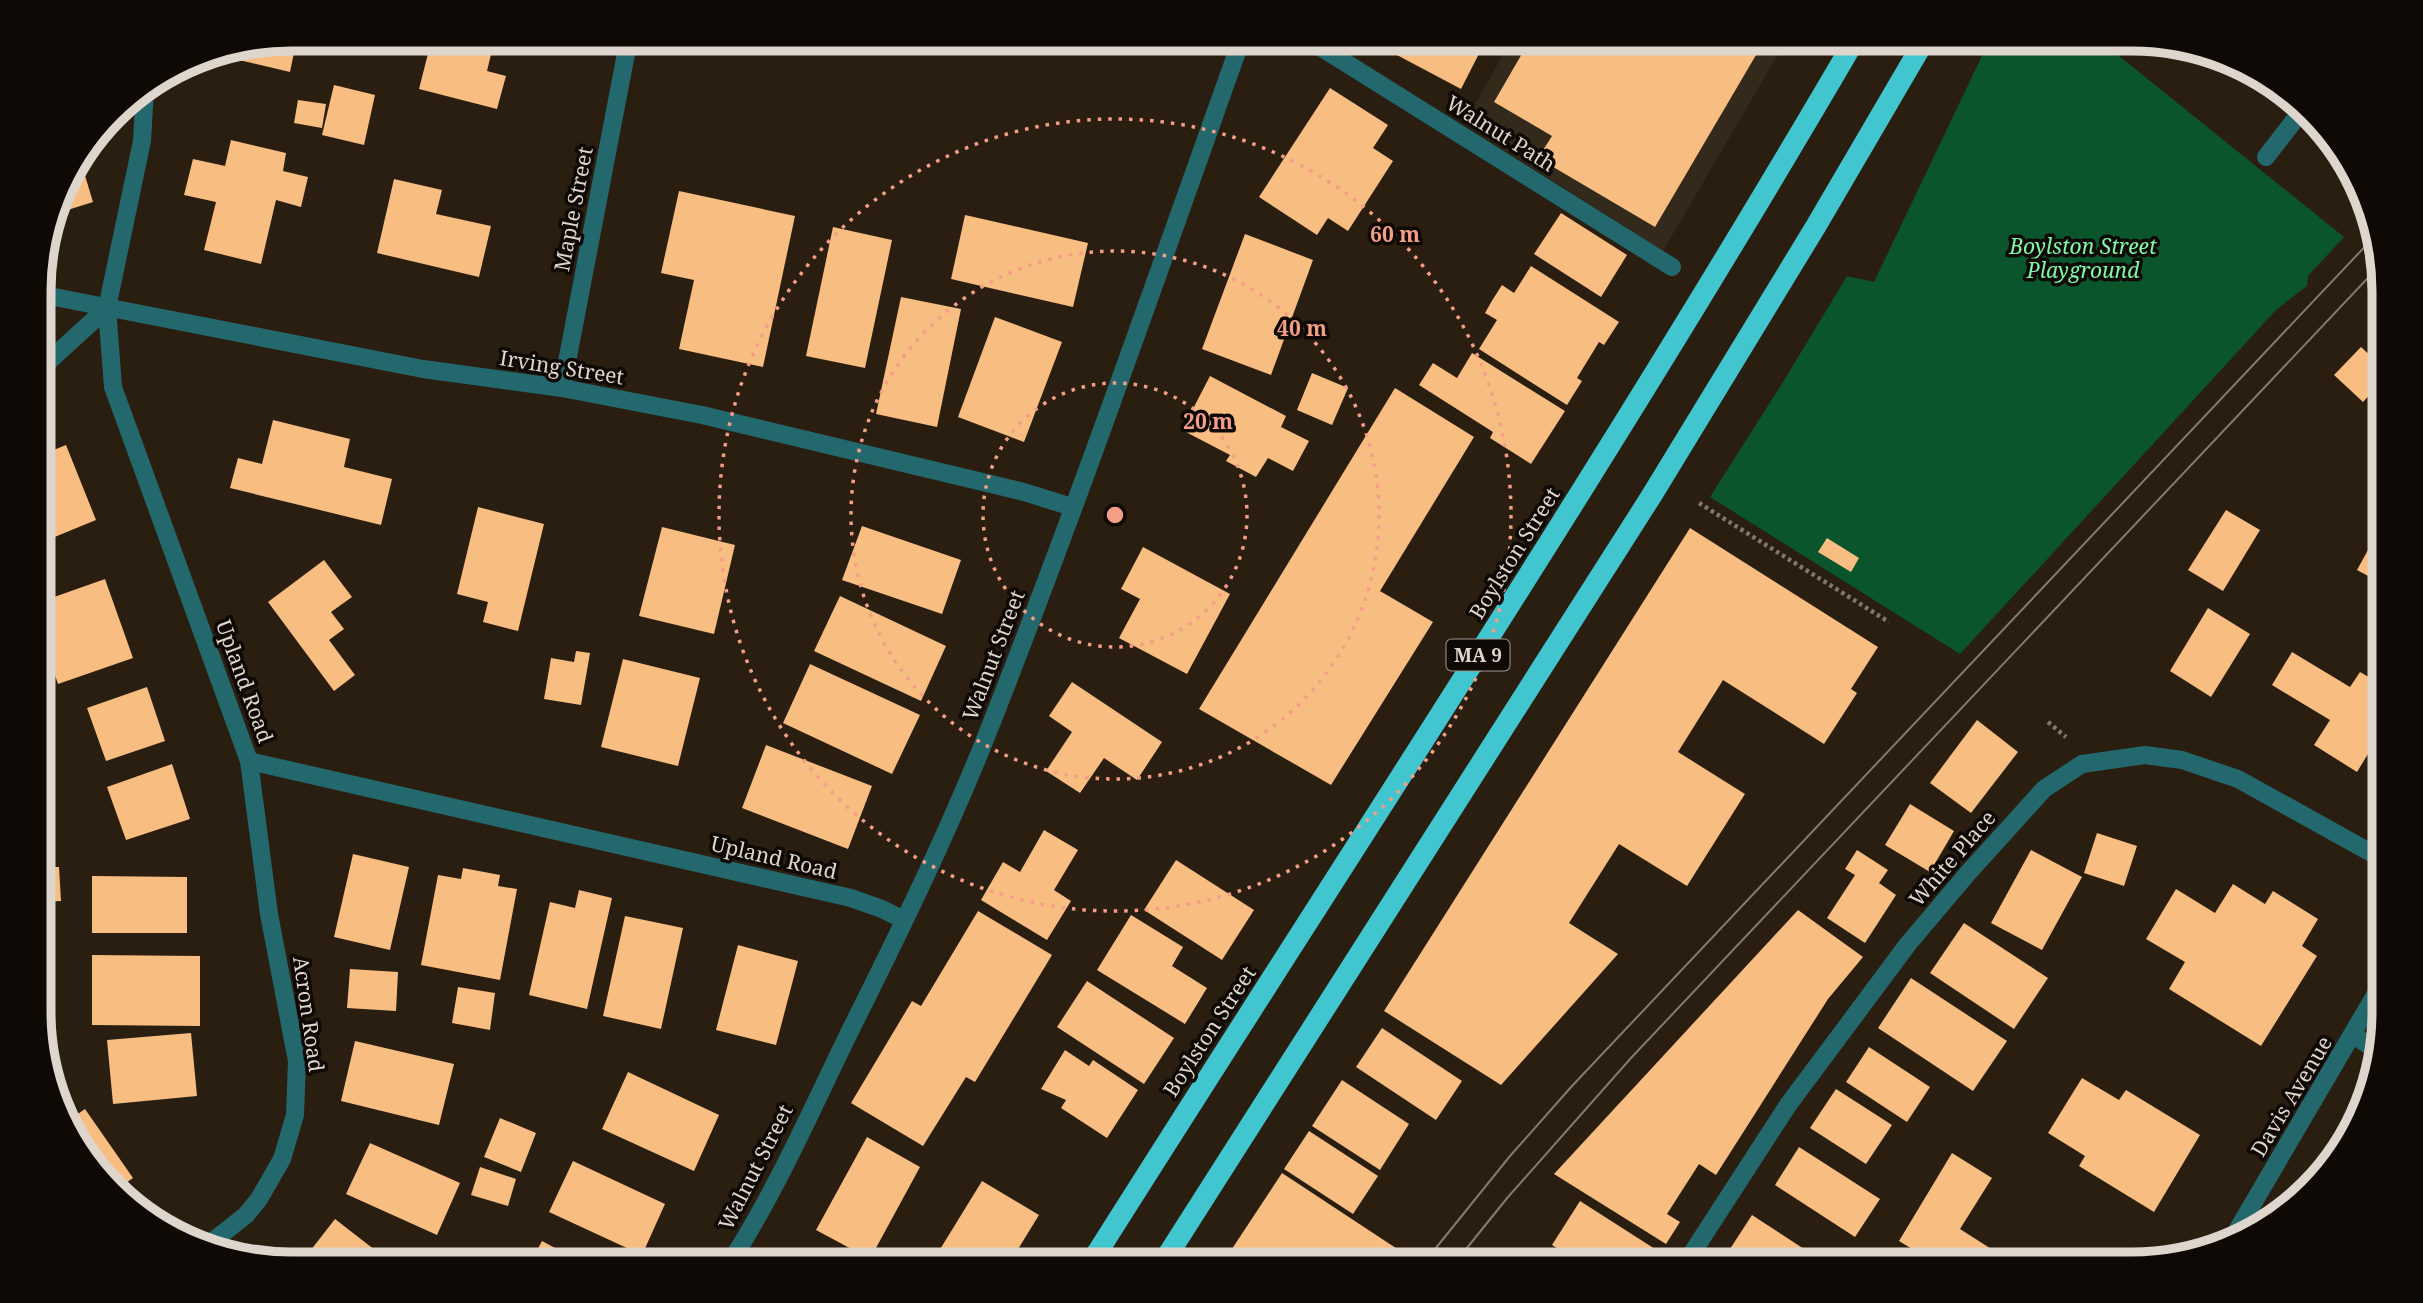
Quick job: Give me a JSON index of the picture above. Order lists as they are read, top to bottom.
{
  "streets": {
    "highway": ["Boylston Street", "MA 9"],
    "street": [
      "Walnut Path",
      "Maple Street",
      "Irving Street",
      "Walnut Street",
      "Upland Road",
      "White Place",
      "Acron Road",
      "Davis Avenue"
    ]
  },
  "crossings": [
    ["Maple Street", "Irving Street"],
    ["Irving Street", "Walnut Street"],
    ["Irving Street", "Upland Road"],
    ["Walnut Street", "Upland Road"],
    ["Upland Road", "Acron Road"]
  ],
  "parks": ["Boylston Street Playground"],
  "rings": ["60 m", "40 m", "20 m"]
}
